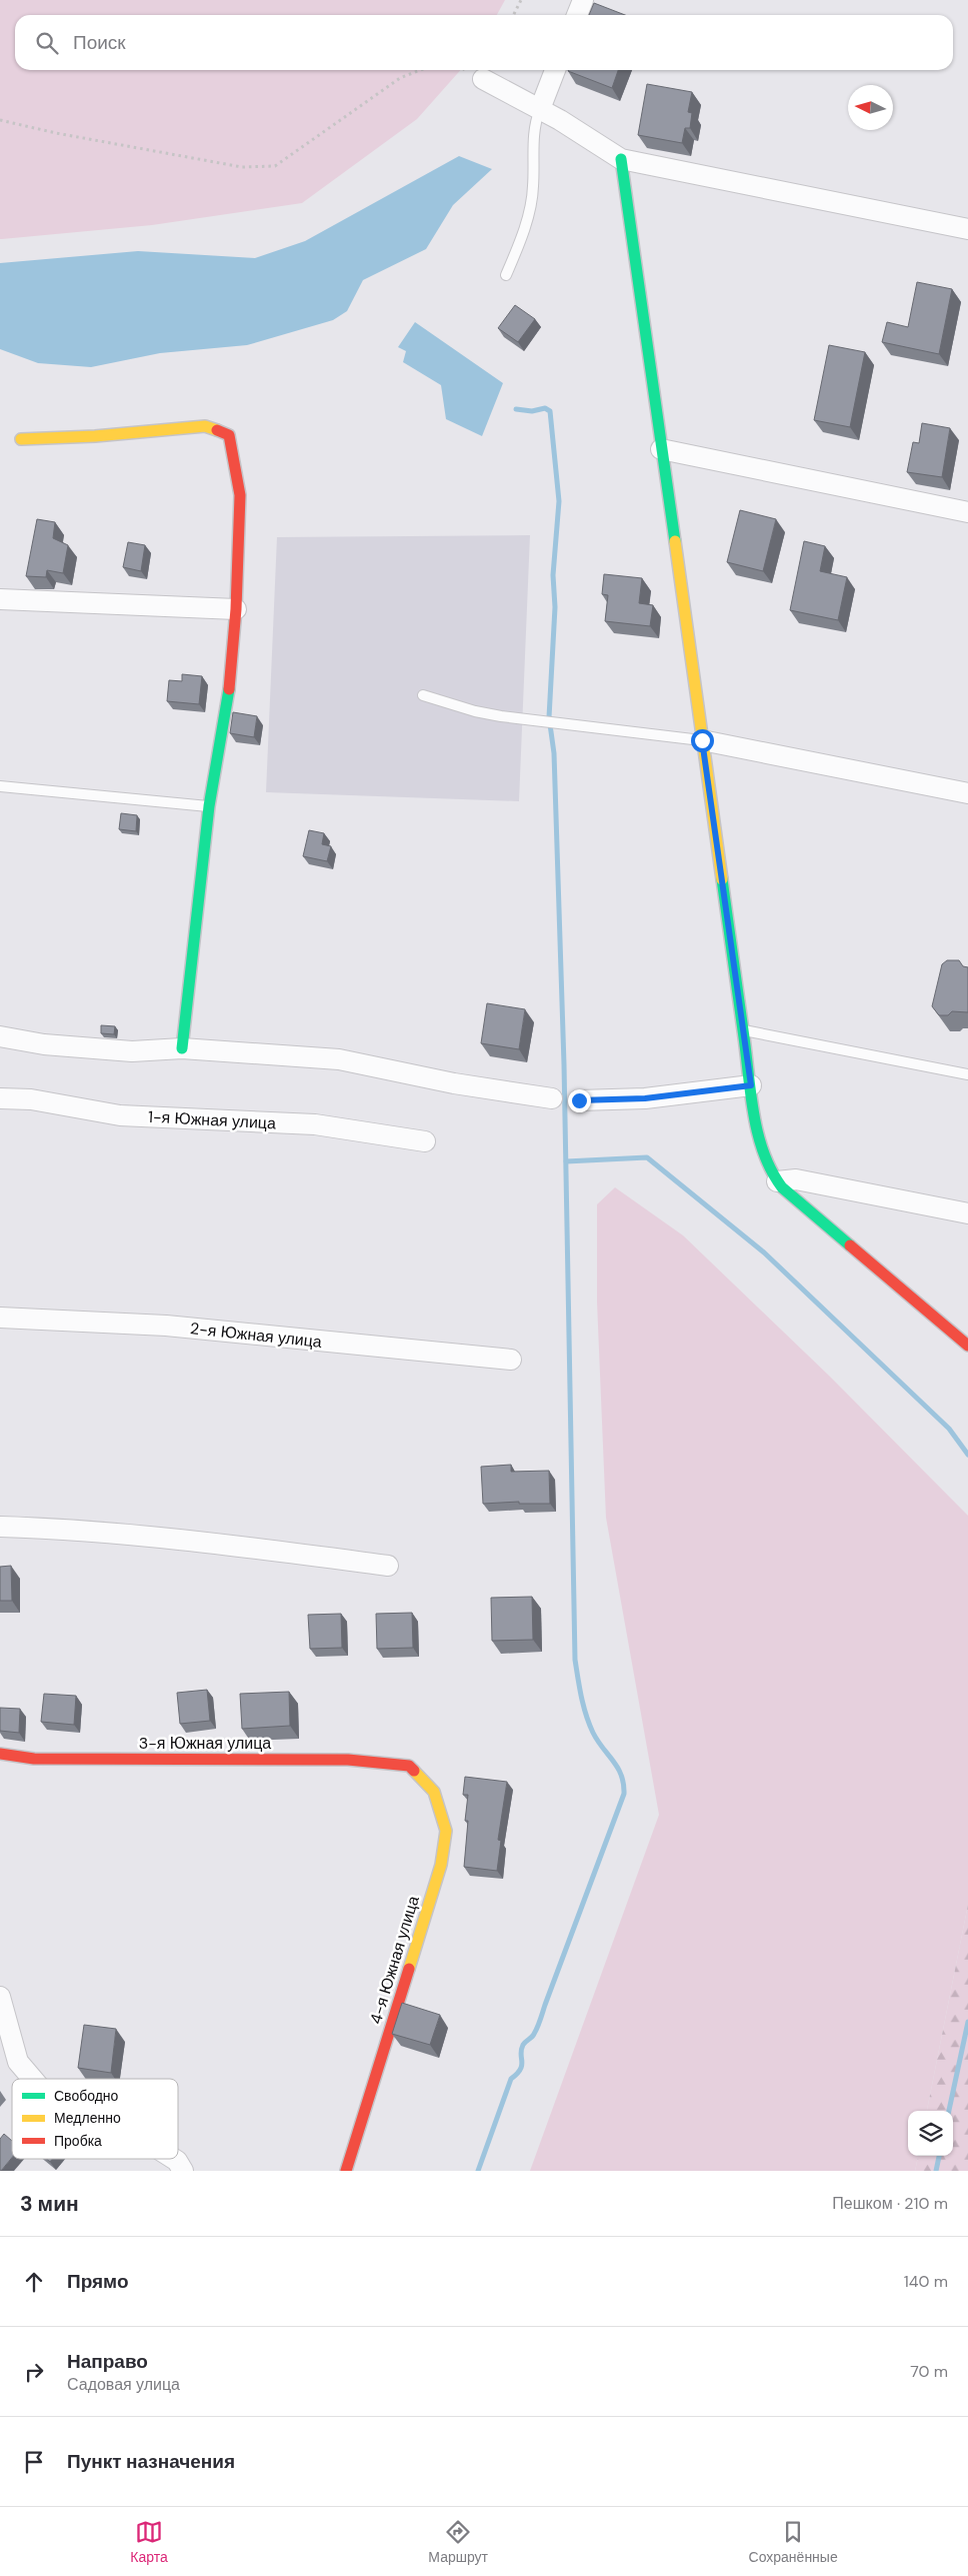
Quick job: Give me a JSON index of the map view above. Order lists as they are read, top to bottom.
{
  "streets": {
    "street": [
      "1-я Южная улица",
      "2-я Южная улица",
      "3-я Южная улица",
      "4-я Южная улица"
    ]
  },
  "crossings": [
    ["3-я Южная улица", "4-я Южная улица"]
  ],
  "legend": ["Свободно", "Медленно", "Пробка"],
  "north": "left",
  "page": {
    "search": "Поиск",
    "heading": ["3 мин", "Пешком · 210 m"],
    "list": [
      ["Прямо", "140 m"],
      ["Направо", "Садовая улица", "70 m"],
      "Пункт назначения"
    ],
    "nav": ["Карта", "Маршрут", "Сохранённые"]
  }
}
